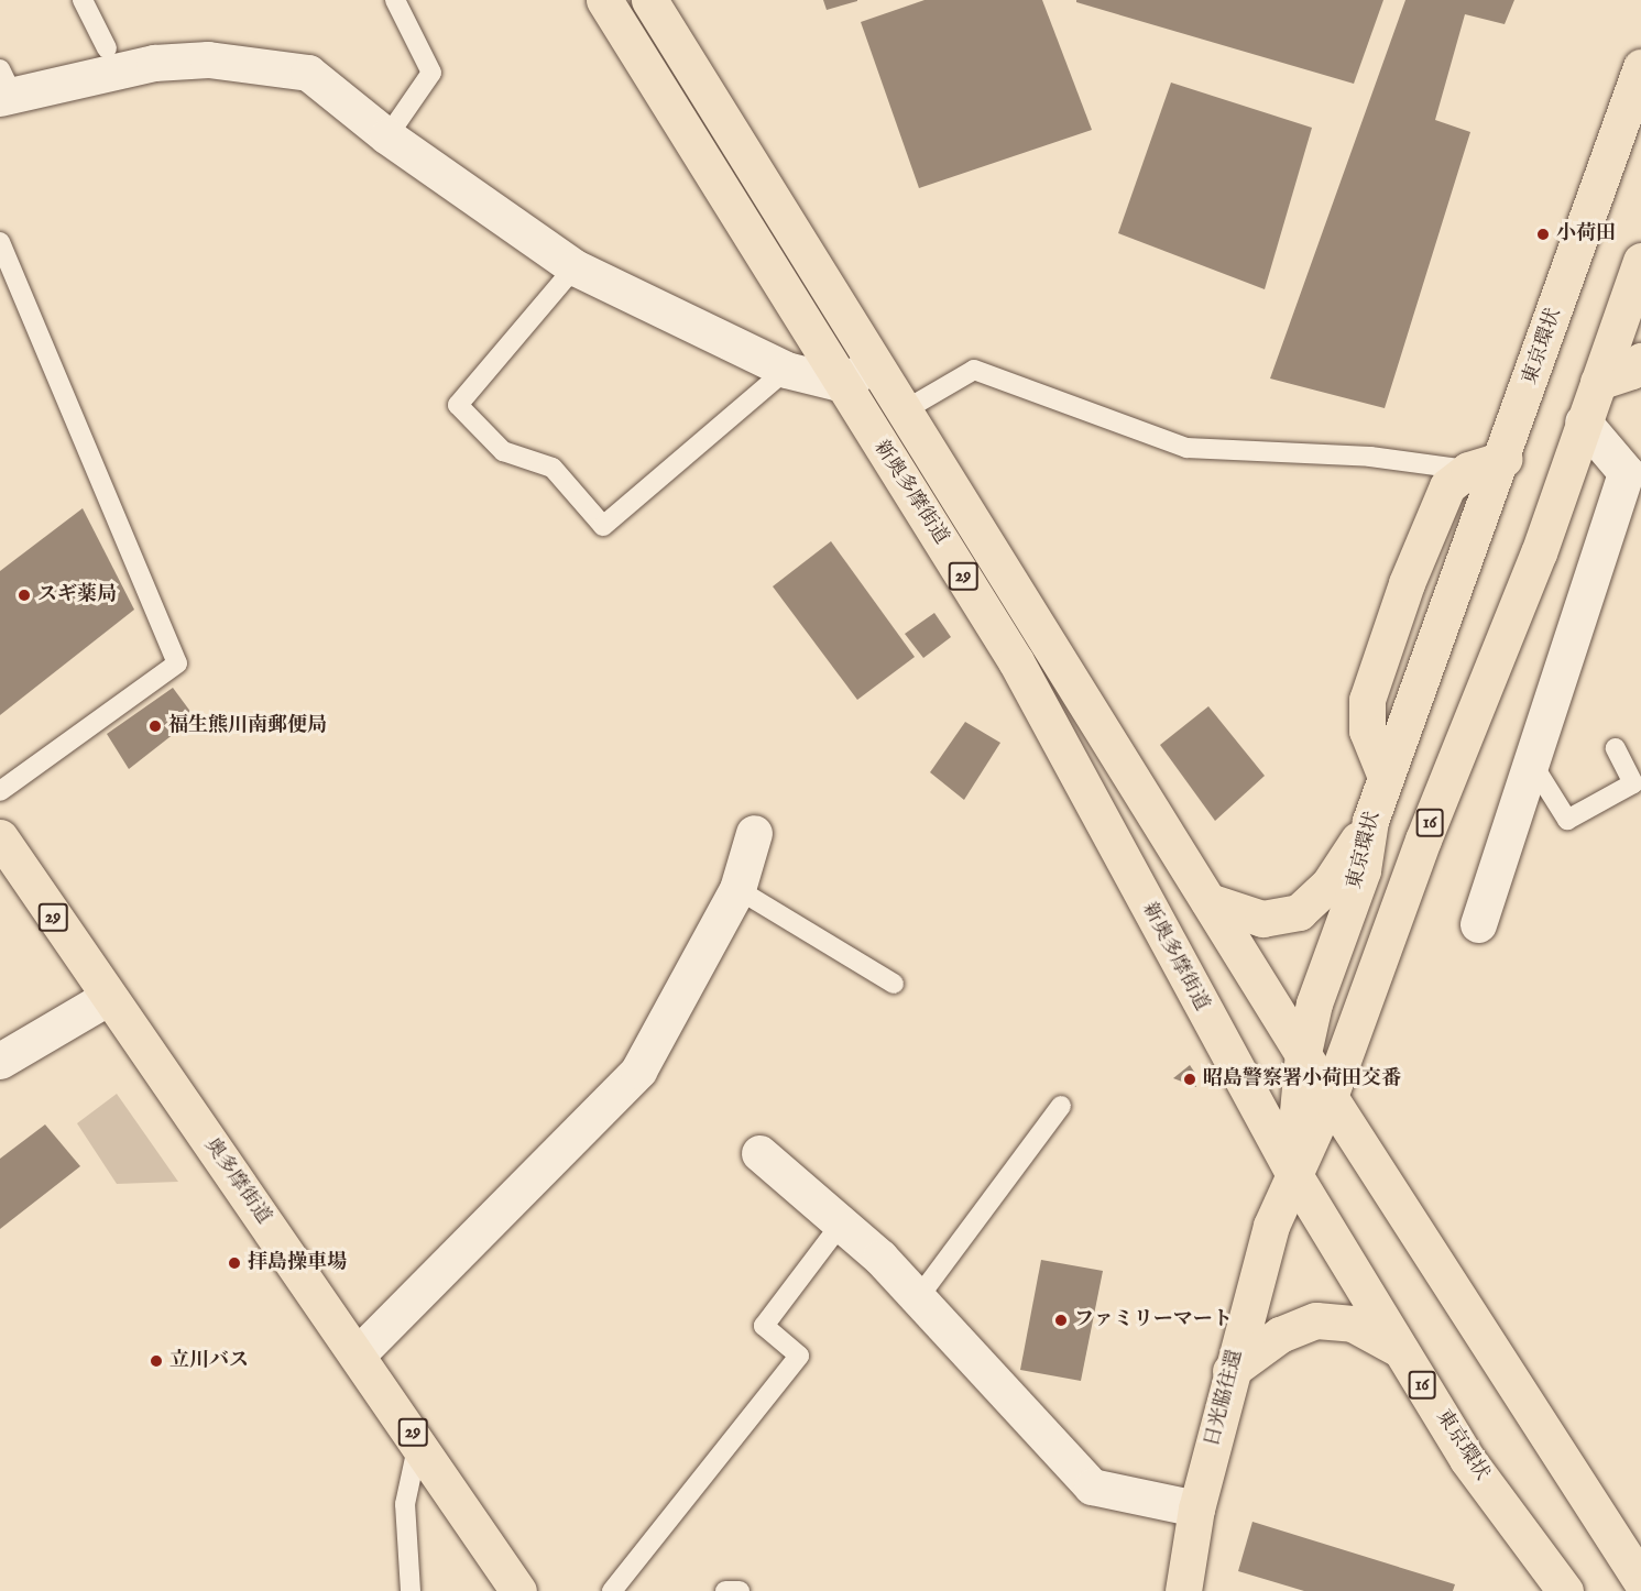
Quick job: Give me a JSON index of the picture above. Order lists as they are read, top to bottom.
{
  "streets": {
    "main road": [
      "東京環状",
      "新奥多摩街道",
      "29",
      "16",
      "奥多摩街道",
      "日光脇往還"
    ]
  },
  "crossings": [
    ["東京環状", "新奥多摩街道"],
    ["東京環状", "日光脇往還"],
    ["新奥多摩街道", "16"],
    ["新奥多摩街道", "日光脇往還"]
  ],
  "places": [
    "小荷田",
    "スギ薬局",
    "福生熊川南郵便局",
    "昭島警察署小荷田交番",
    "拝島操車場",
    "ファミリーマート",
    "立川バス"
  ]
}
